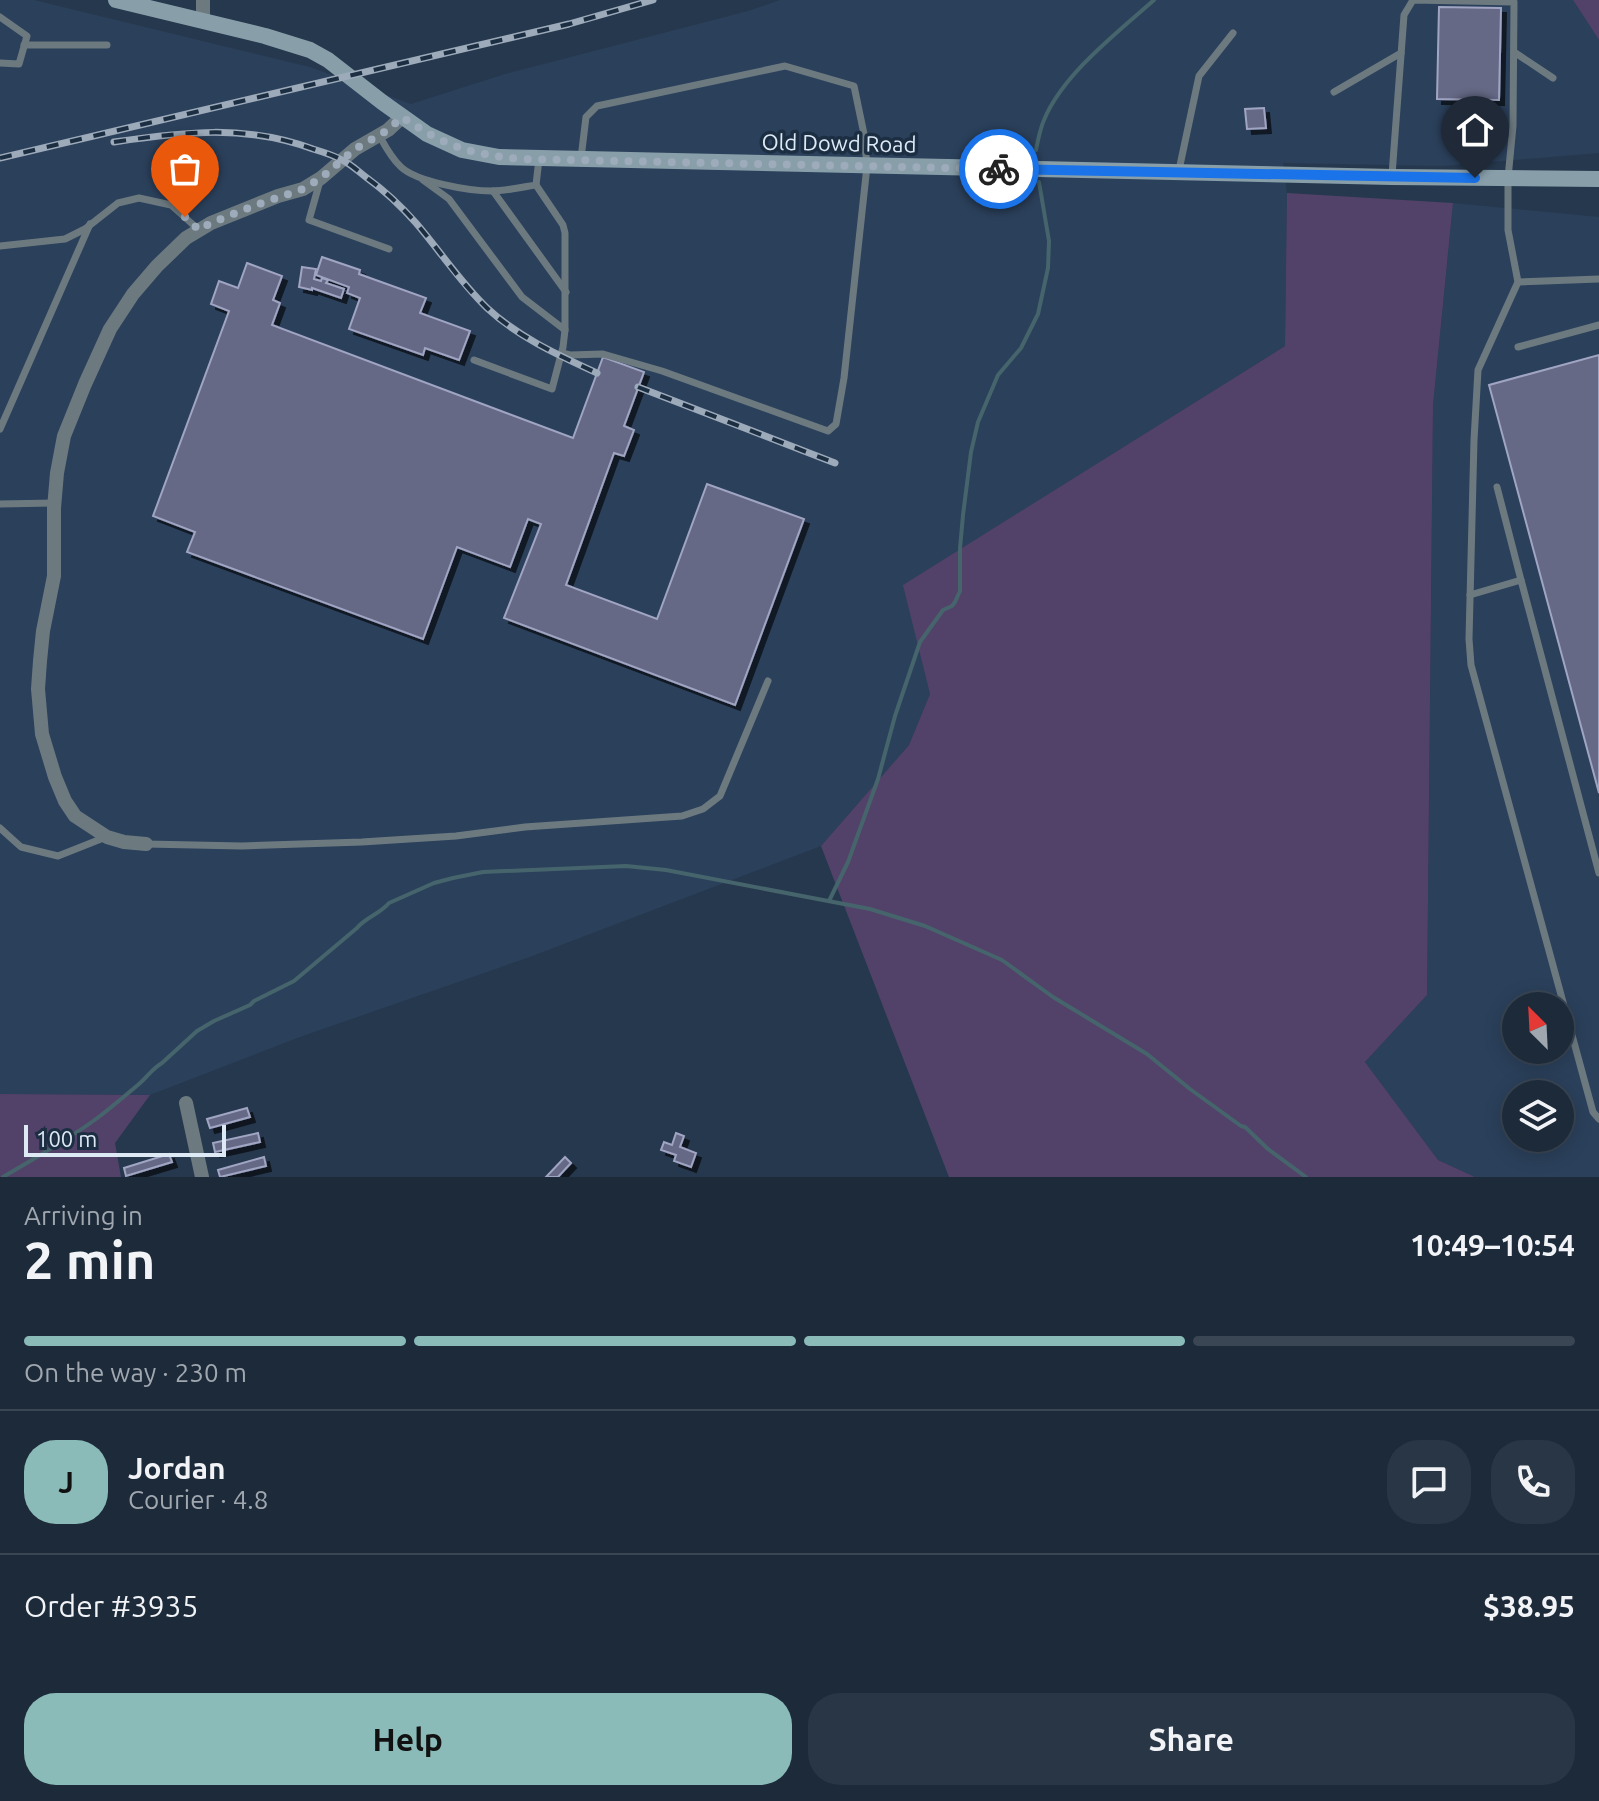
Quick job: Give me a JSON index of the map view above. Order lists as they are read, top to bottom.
{
  "streets": {
    "street": ["Old Dowd Road"]
  },
  "scale_bar": "100 m",
  "north": "top left",
  "page": {
    "scale": "100 m",
    "heading": ["2 min", "Arriving in", "10:49–10:54"],
    "panel": [
      "Jordan",
      "Courier · 4.8",
      "Order #3935",
      "$38.95"
    ],
    "bar": "On the way · 230 m",
    "round": "J",
    "buttons": ["Help", "Share"]
  }
}
